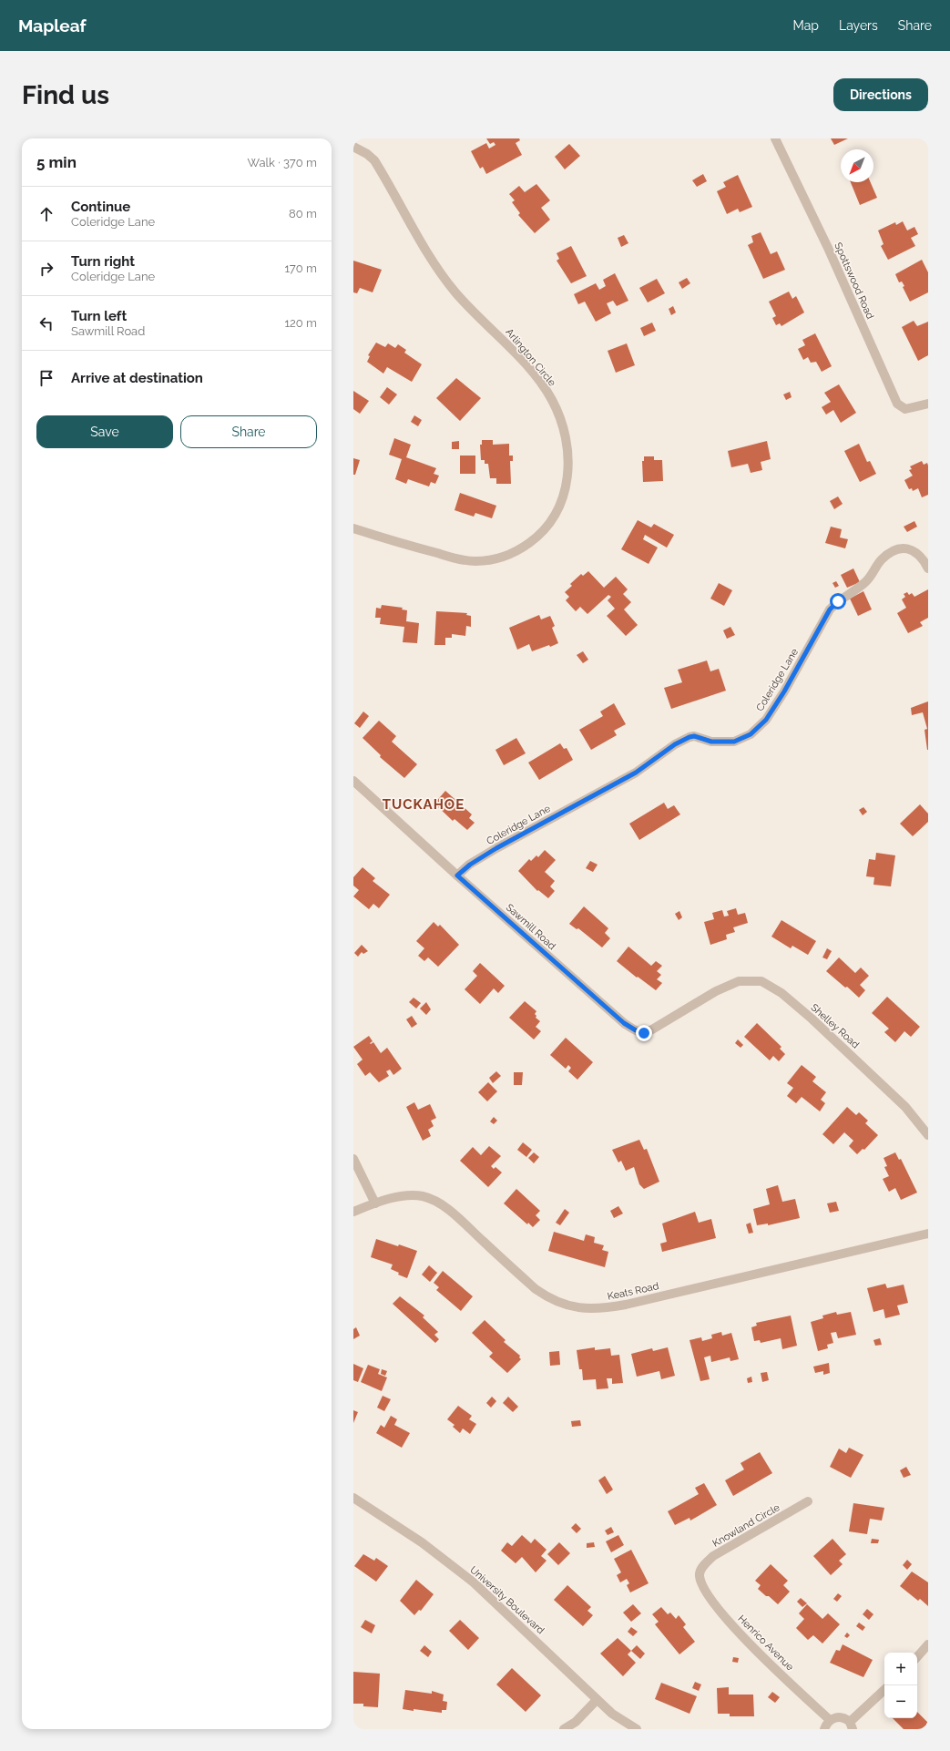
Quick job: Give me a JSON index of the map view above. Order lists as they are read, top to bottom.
{
  "streets": {
    "street": [
      "Spottswood Road",
      "Arlington Circle",
      "Coleridge Lane",
      "Sawmill Road",
      "Shelley Road",
      "Keats Road",
      "Knowland Circle",
      "University Boulevard",
      "Henrico Avenue"
    ]
  },
  "crossings": [
    ["Coleridge Lane", "Sawmill Road"],
    ["Sawmill Road", "Shelley Road"],
    ["Knowland Circle", "Henrico Avenue"]
  ],
  "districts": ["TUCKAHOE"],
  "north": "bottom left",
  "page": {
    "header": "Mapleaf",
    "nav": ["Map", "Layers", "Share"],
    "buttons": [
      "Directions",
      ["Save", "Share"]
    ],
    "title": "Find us",
    "heading": ["5 min", "Walk · 370 m"],
    "list": [
      ["Continue", "Coleridge Lane", "80 m"],
      ["Turn right", "Coleridge Lane", "170 m"],
      ["Turn left", "Sawmill Road", "120 m"],
      "Arrive at destination"
    ],
    "map_buttons": ["+", "−"]
  }
}
